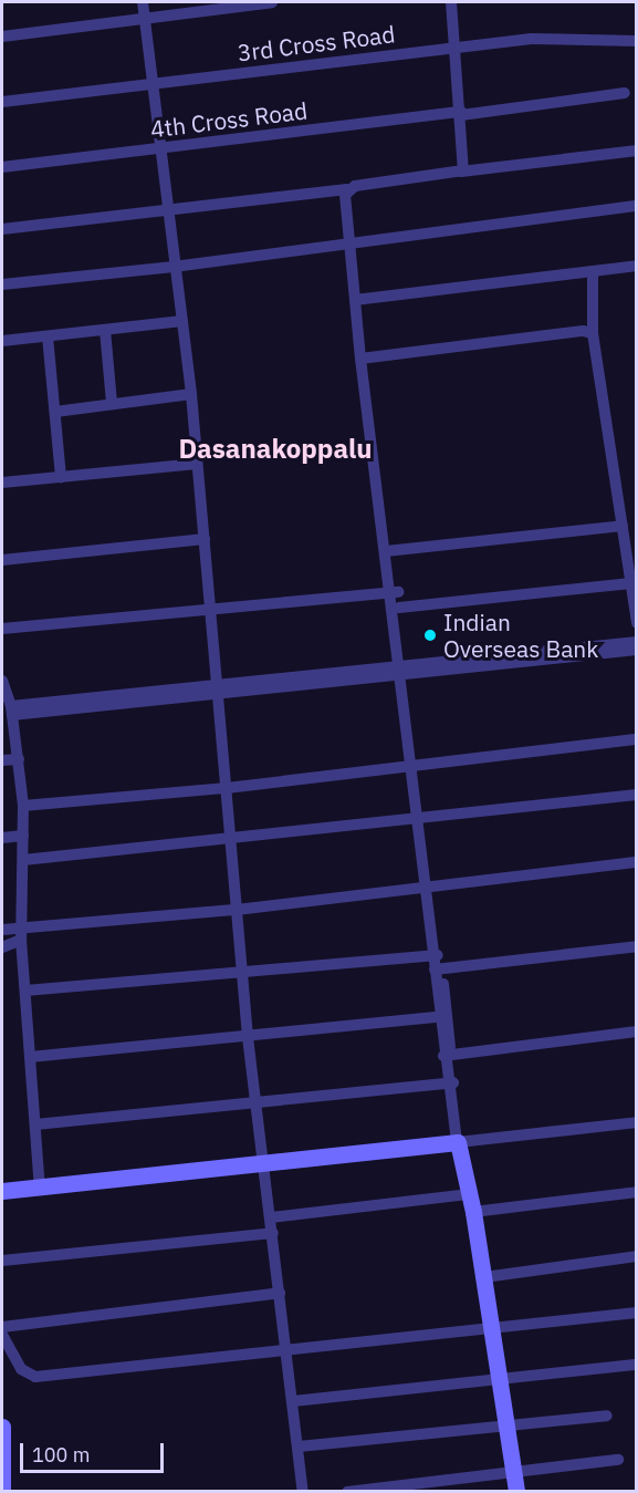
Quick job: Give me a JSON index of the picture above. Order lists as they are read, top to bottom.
{
  "streets": {
    "street": ["3rd Cross Road", "4th Cross Road"]
  },
  "districts": ["Dasanakoppalu"],
  "places": ["Indian Overseas Bank"],
  "scale_bar": "100 m"
}
